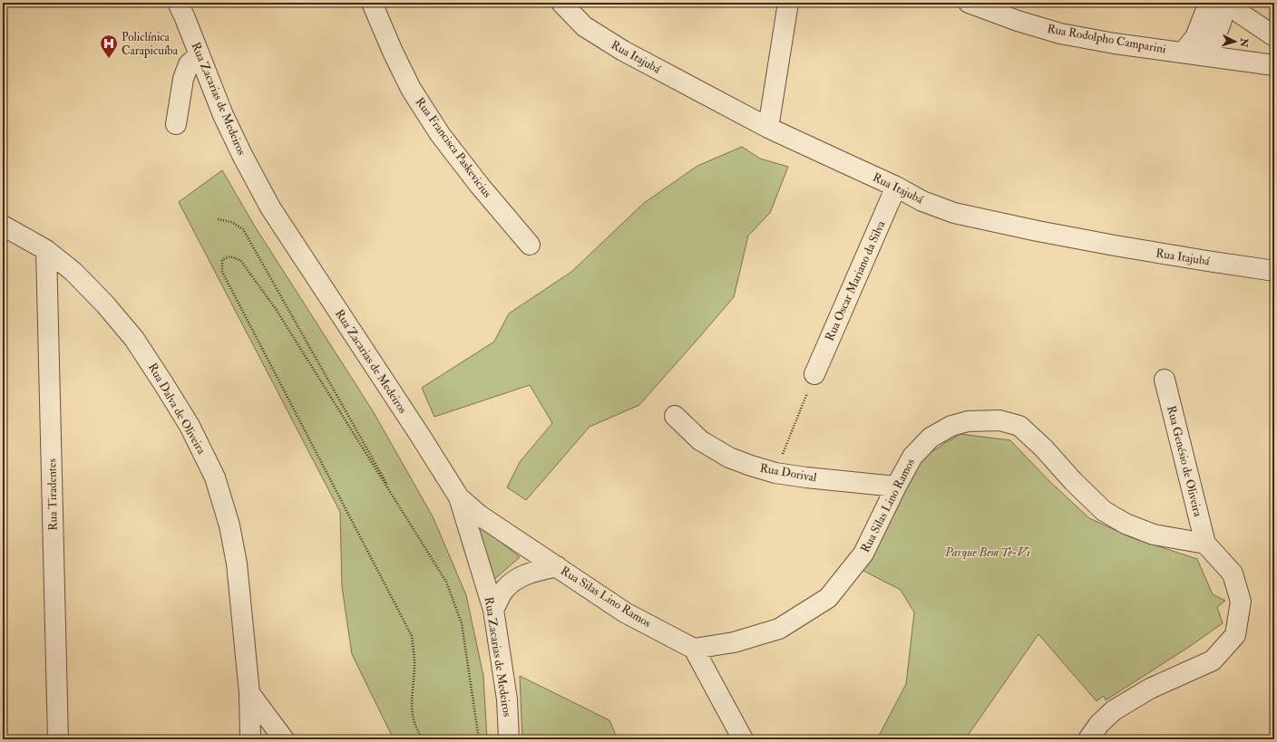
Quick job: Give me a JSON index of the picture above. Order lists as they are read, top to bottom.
{
  "streets": {
    "street": [
      "Rua Rodolpho Camparini",
      "Rua Itajubá",
      "Rua Zacarias de Medeiros",
      "Rua Francisca Paskevicius",
      "Rua Oscar Mariano da Silva",
      "Rua Dalva de Oliveira",
      "Rua Genésio de Oliveira",
      "Rua Dorival",
      "Rua Tiradentes",
      "Rua Silas Lino Ramos"
    ]
  },
  "crossings": [
    ["Rua Itajubá", "Rua Oscar Mariano da Silva"],
    ["Rua Zacarias de Medeiros", "Rua Silas Lino Ramos"],
    ["Rua Dalva de Oliveira", "Rua Tiradentes"],
    ["Rua Genésio de Oliveira", "Rua Silas Lino Ramos"],
    ["Rua Dorival", "Rua Silas Lino Ramos"]
  ],
  "parks": ["Parque Bem Te-Vi"],
  "places": {
    "hospital": ["Policlínica Carapicuíba"]
  },
  "north": "right"
}
